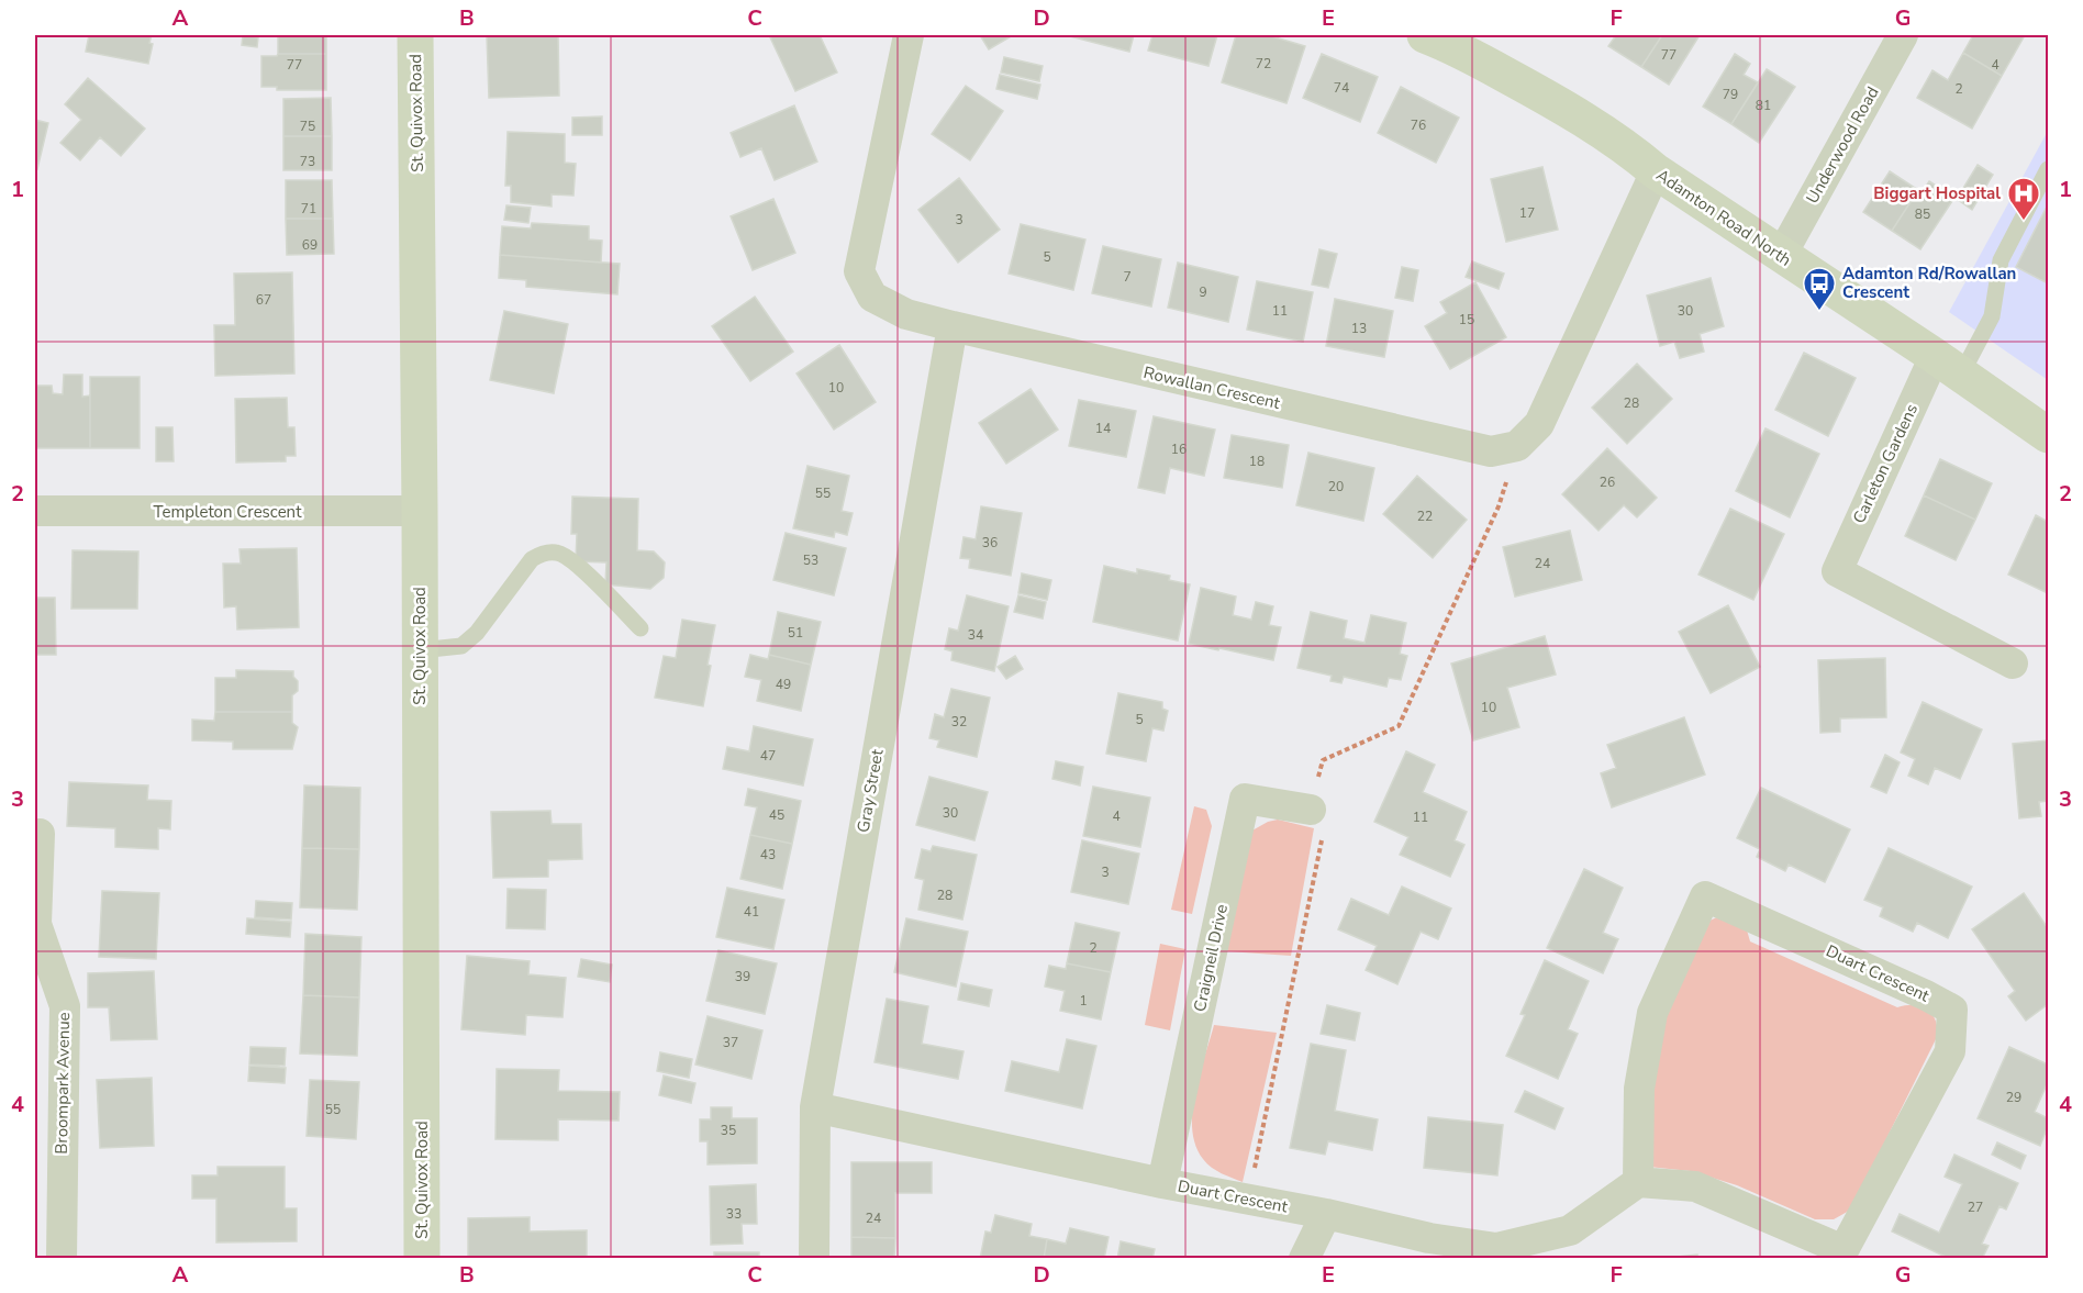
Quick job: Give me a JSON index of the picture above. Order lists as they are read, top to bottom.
{
  "streets": {
    "street": [
      "St. Quivox Road",
      "Underwood Road",
      "Adamton Road North",
      "Rowallan Crescent",
      "Carleton Gardens",
      "Templeton Crescent",
      "Gray Street",
      "Craigneil Drive",
      "Duart Crescent",
      "Broompark Avenue"
    ]
  },
  "crossings": [
    ["St. Quivox Road", "Templeton Crescent"],
    ["Underwood Road", "Adamton Road North"],
    ["Adamton Road North", "Carleton Gardens"],
    ["Rowallan Crescent", "Gray Street"],
    ["Gray Street", "Duart Crescent"],
    ["Craigneil Drive", "Duart Crescent"]
  ],
  "places": {
    "hospital": ["Biggart Hospital"],
    "bus stop": ["Adamton Rd/Rowallan Crescent"]
  },
  "house_numbers": [
    "77",
    "72",
    "77",
    "4",
    "74",
    "2",
    "79",
    "81",
    "76",
    "75",
    "73",
    "71",
    "17",
    "85",
    "3",
    "69",
    "5",
    "7",
    "9",
    "67",
    "11",
    "30",
    "15",
    "13",
    "10",
    "28",
    "14",
    "16",
    "18",
    "26",
    "20",
    "55",
    "22",
    "36",
    "53",
    "24",
    "51",
    "34",
    "49",
    "10",
    "5",
    "32",
    "47",
    "30",
    "45",
    "4",
    "11",
    "43",
    "3",
    "28",
    "41",
    "2",
    "39",
    "1",
    "37",
    "29",
    "55",
    "35",
    "27",
    "33",
    "24"
  ],
  "grid": {
    "columns": [
      "A",
      "B",
      "C",
      "D",
      "E",
      "F",
      "G"
    ],
    "rows": [
      "1",
      "2",
      "3",
      "4"
    ]
  }
}
